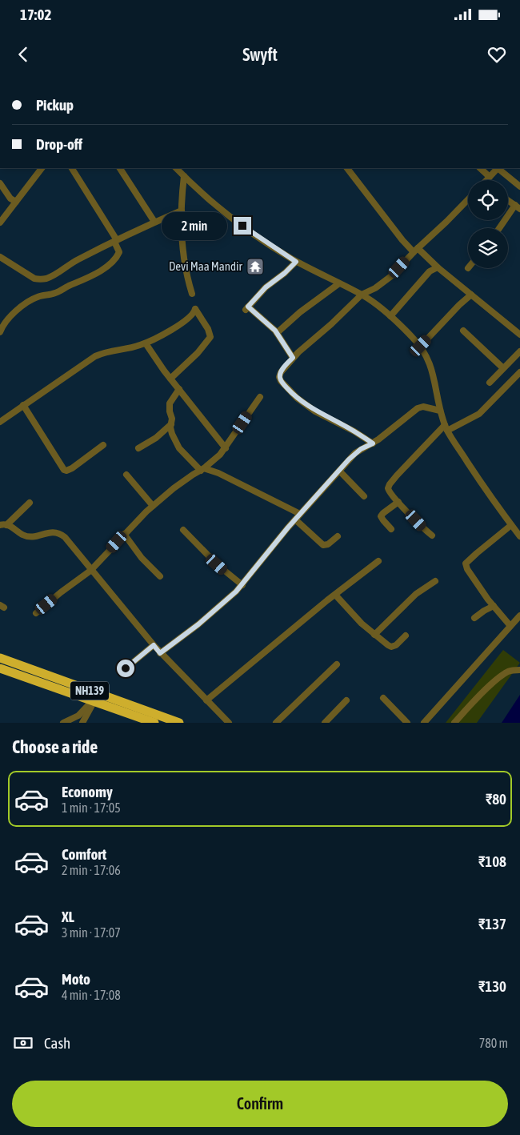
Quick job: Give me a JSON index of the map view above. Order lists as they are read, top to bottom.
{
  "streets": {
    "highway": ["NH139"]
  },
  "places": {
    "temple": ["Devi Maa Mandir"]
  },
  "page": {
    "status": "17:02",
    "header": "Swyft",
    "banner": ["Pickup", "Drop-off"],
    "bubble": "2 min",
    "heading": "Choose a ride",
    "list": [
      {
        "name": "Economy",
        "note": "1 min · 17:05",
        "value": "₹80"
      },
      {
        "name": "Comfort",
        "note": "2 min · 17:06",
        "value": "₹108"
      },
      {
        "name": "XL",
        "note": "3 min · 17:07",
        "value": "₹137"
      },
      {
        "name": "Moto",
        "note": "4 min · 17:08",
        "value": "₹130"
      }
    ],
    "pay": ["Cash", "780 m"],
    "buttons": "Confirm"
  }
}
